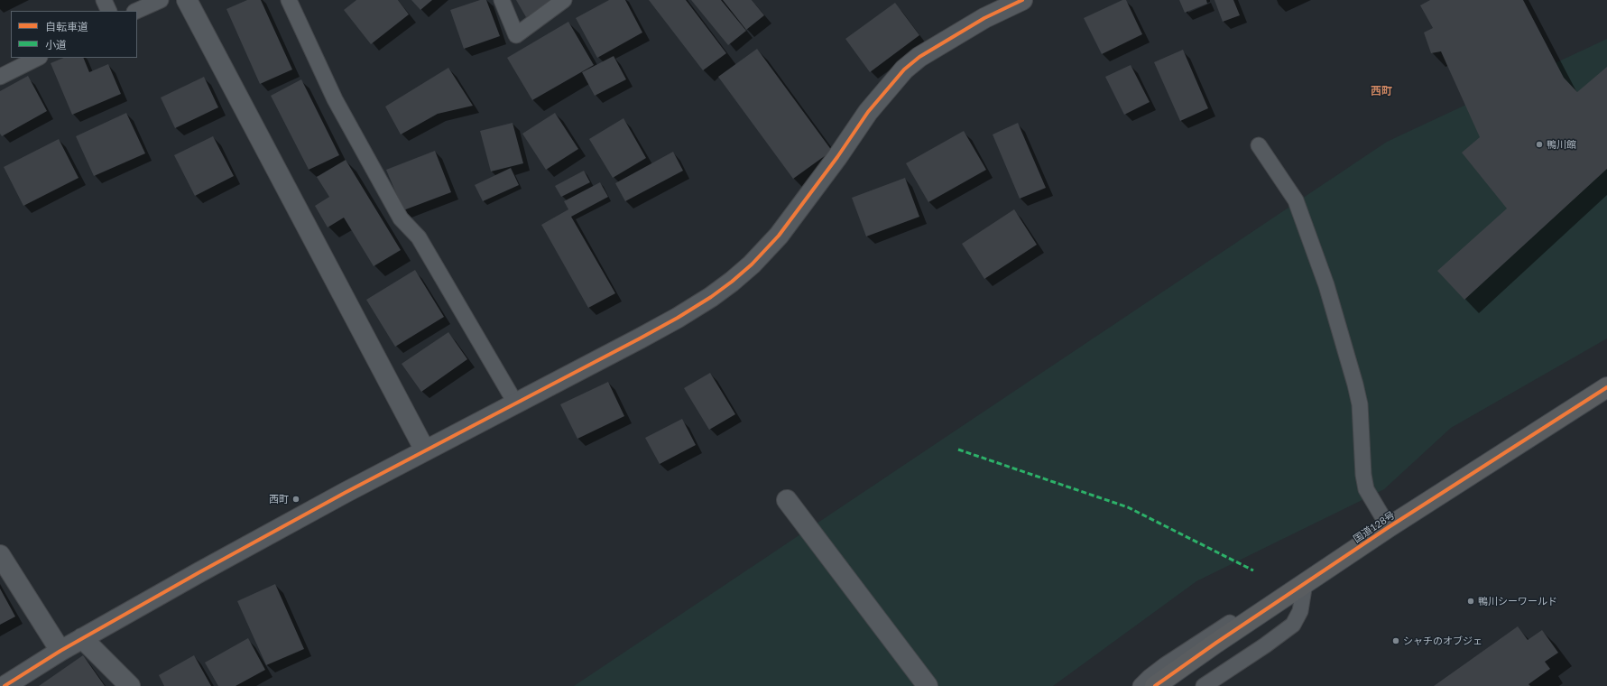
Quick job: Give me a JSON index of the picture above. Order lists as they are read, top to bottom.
{
  "streets": {
    "highway": ["国道128号"]
  },
  "districts": ["西町"],
  "places": [
    "鴨川館",
    "西町",
    "鴨川シーワールド",
    "シャチのオブジェ"
  ],
  "legend": ["自転車道", "小道"]
}
